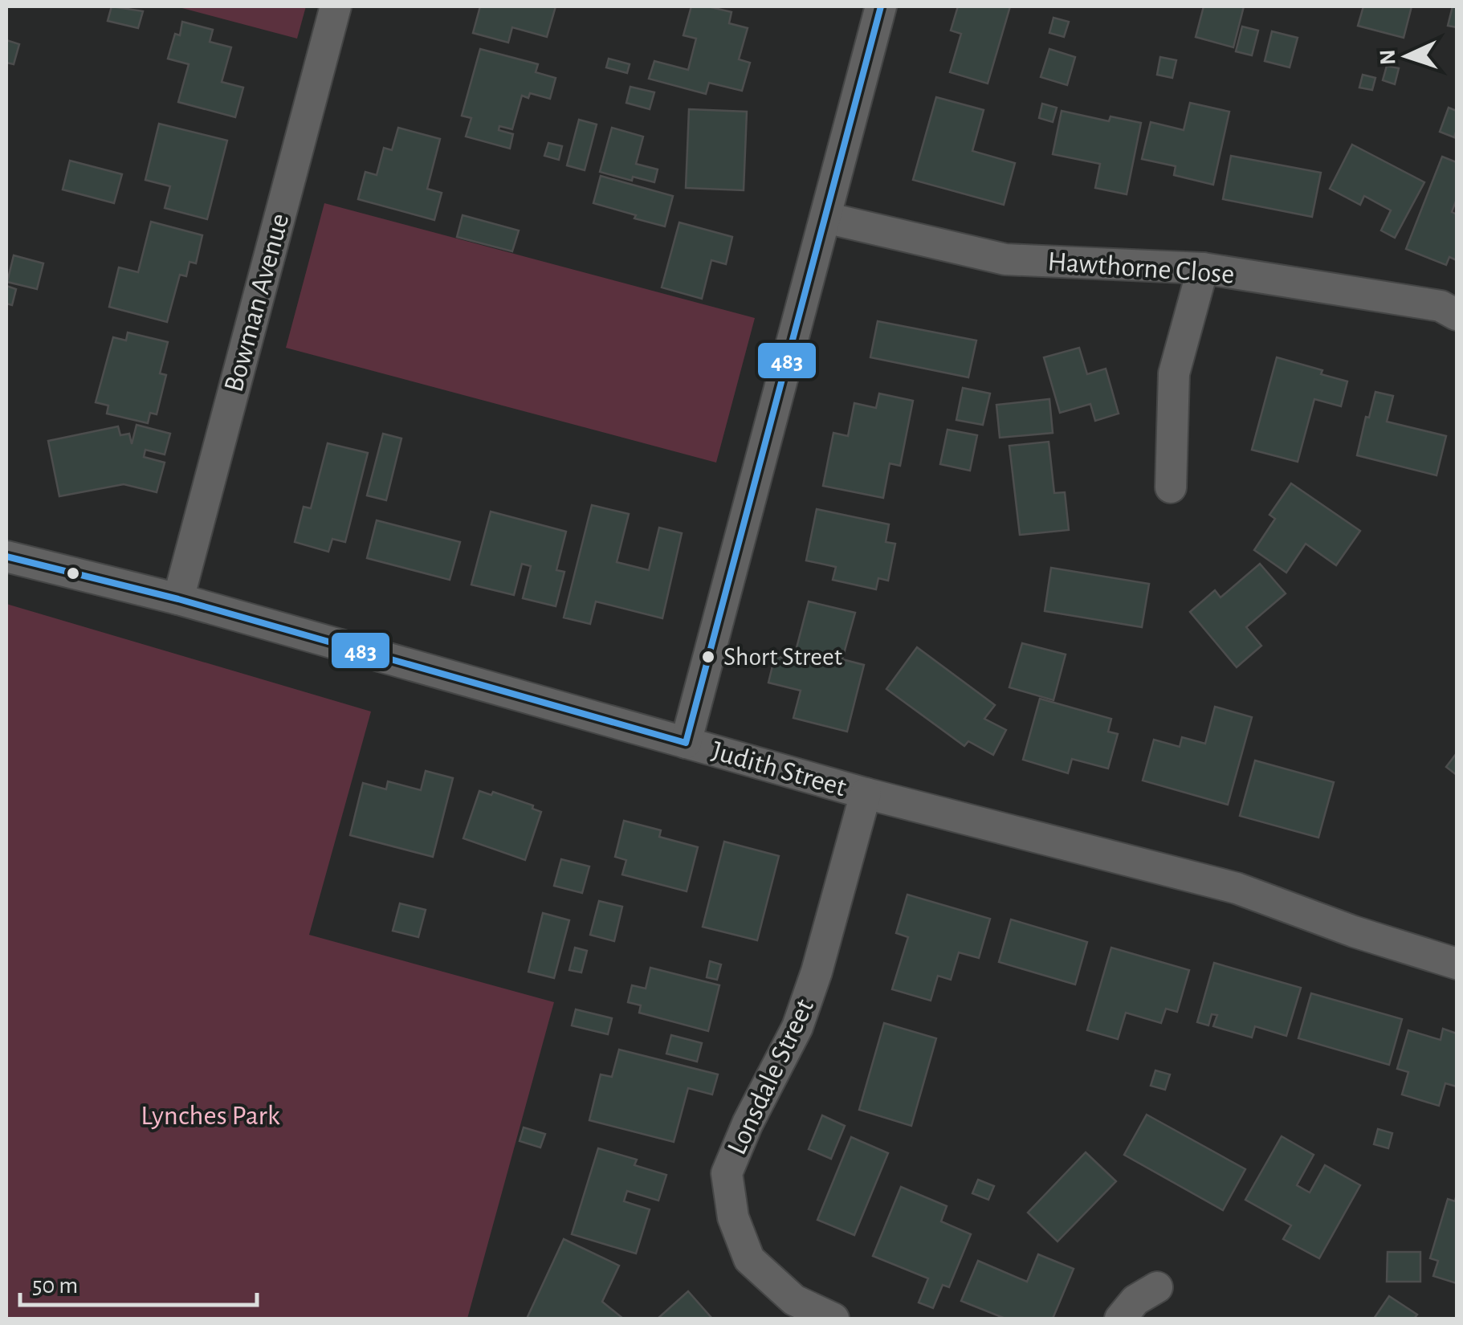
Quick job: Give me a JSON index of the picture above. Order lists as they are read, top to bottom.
{
  "streets": {
    "street": [
      "Hawthorne Close",
      "Bowman Avenue",
      "Judith Street",
      "Lonsdale Street"
    ]
  },
  "crossings": [
    ["Bowman Avenue", "Judith Street"],
    ["Judith Street", "Lonsdale Street"]
  ],
  "parks": ["Lynches Park"],
  "places": ["Short Street"],
  "lines": ["transit line 483"],
  "scale_bar": "50 m",
  "north": "left"
}
